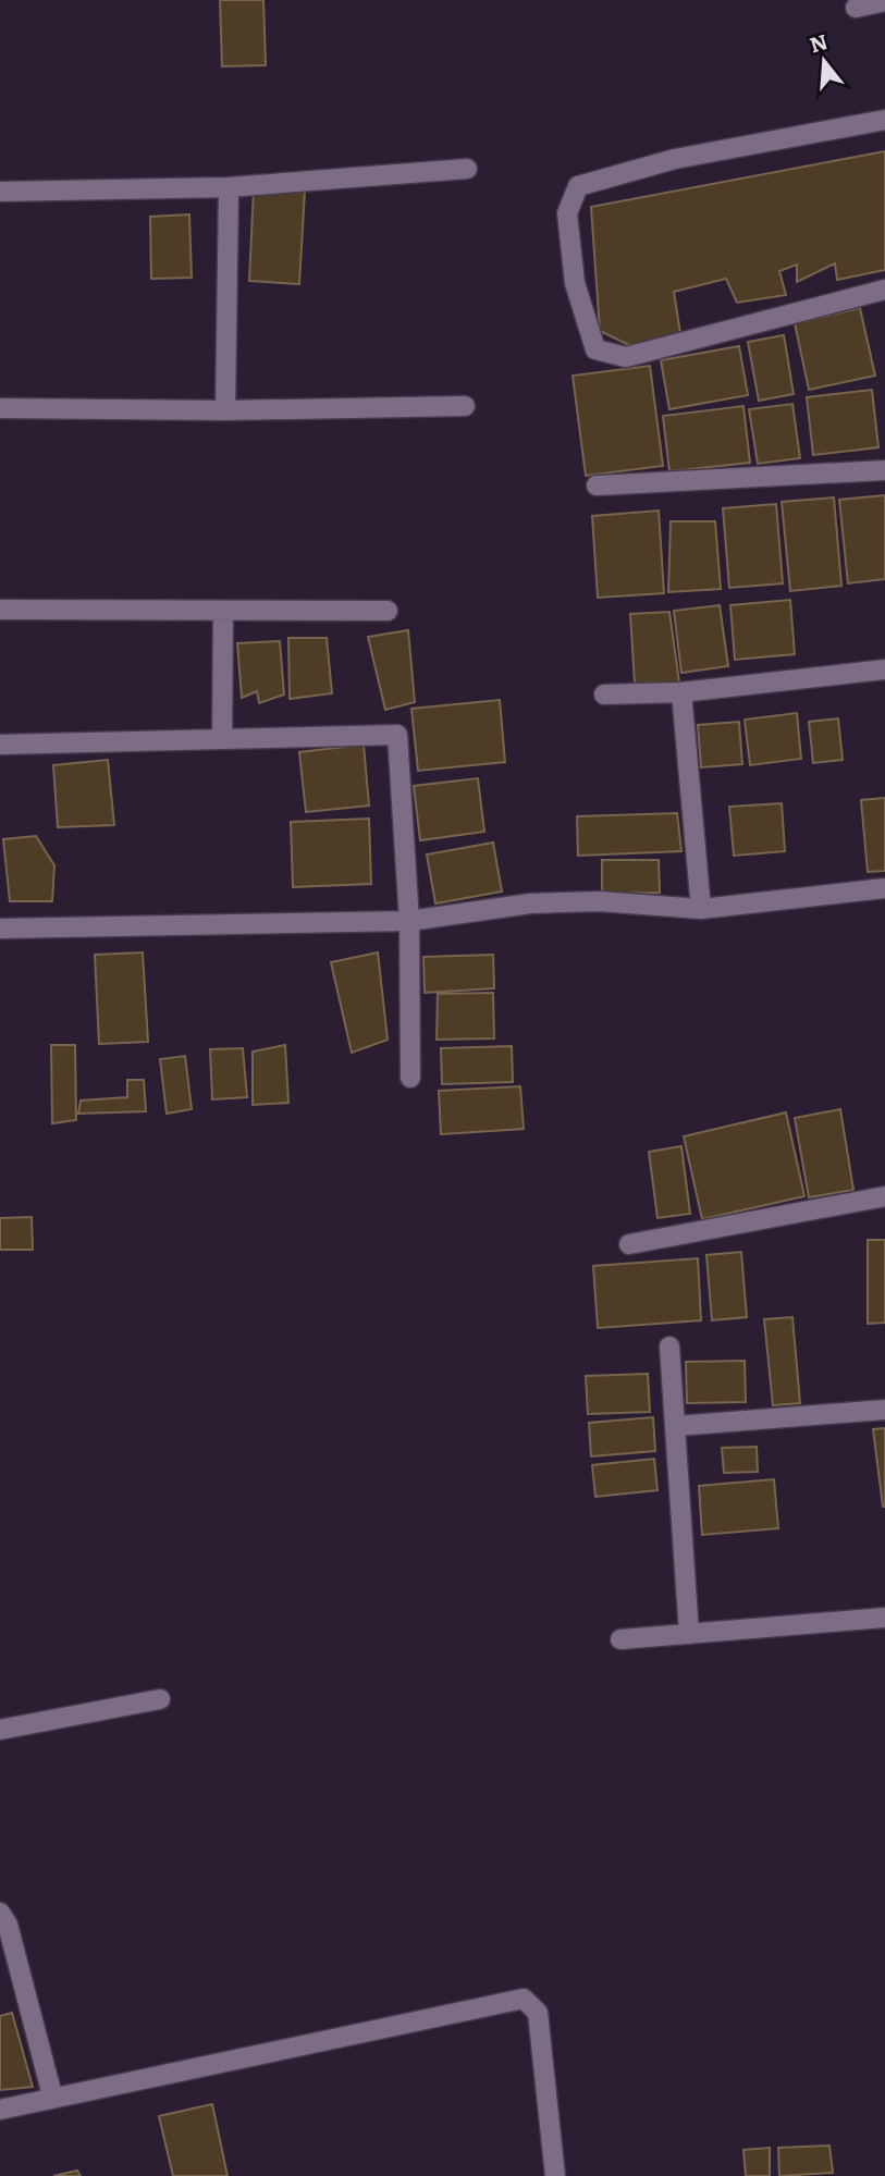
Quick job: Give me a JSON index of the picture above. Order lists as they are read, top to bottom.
{
  "north": "top"
}
